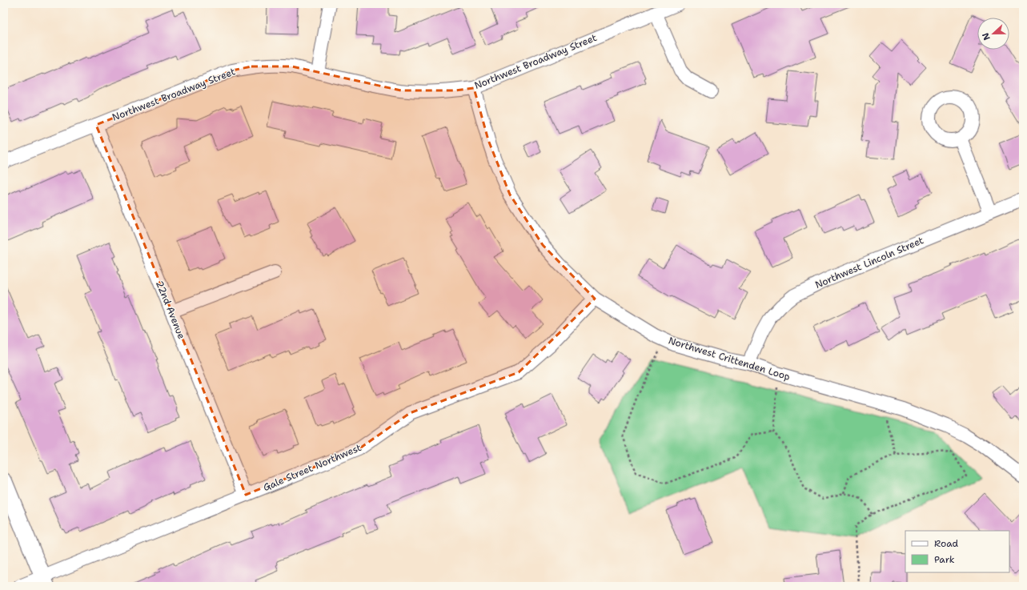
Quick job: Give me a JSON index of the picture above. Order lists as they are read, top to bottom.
{
  "streets": {
    "street": [
      "Northwest Broadway Street",
      "Northwest Lincoln Street",
      "22nd Avenue",
      "Northwest Crittenden Loop",
      "Gale Street Northwest"
    ]
  },
  "crossings": [
    ["Northwest Broadway Street", "22nd Avenue"],
    ["Northwest Broadway Street", "Northwest Crittenden Loop"],
    ["Northwest Lincoln Street", "Northwest Crittenden Loop"],
    ["22nd Avenue", "Gale Street Northwest"],
    ["Northwest Crittenden Loop", "Gale Street Northwest"]
  ],
  "legend": ["Road", "Park"],
  "north": "left"
}
